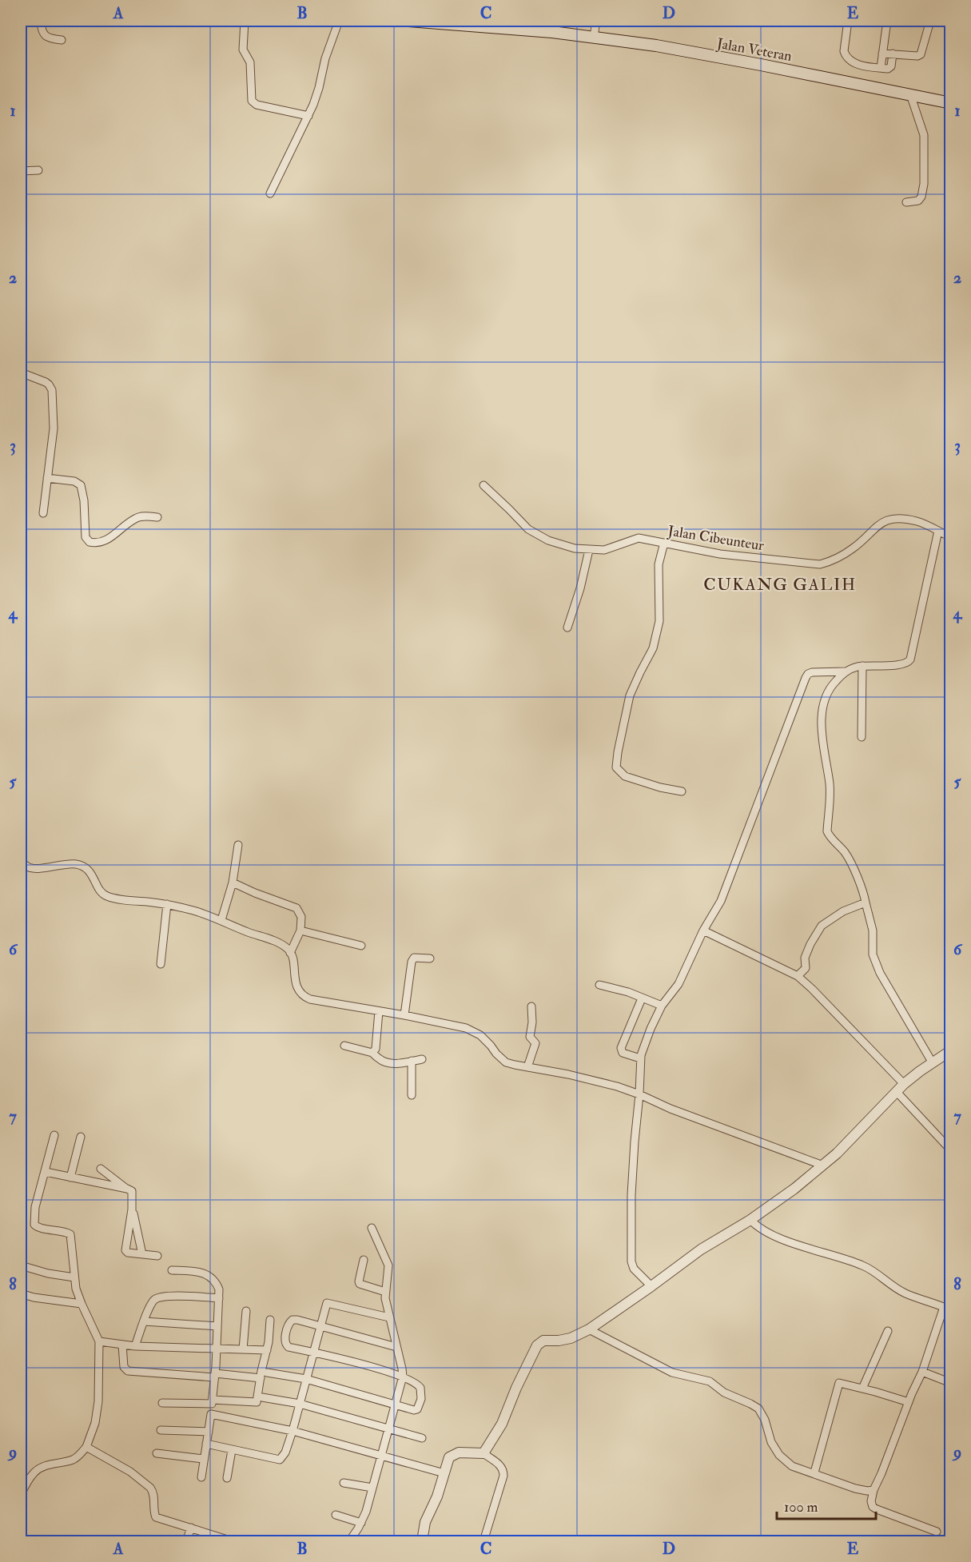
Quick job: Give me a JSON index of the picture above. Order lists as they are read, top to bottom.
{
  "streets": {
    "main road": ["Jalan Veteran"],
    "street": ["Jalan Cibeunteur"]
  },
  "districts": ["CUKANG GALIH"],
  "scale_bar": "100 m",
  "grid": {
    "columns": [
      "A",
      "B",
      "C",
      "D",
      "E"
    ],
    "rows": [
      "1",
      "2",
      "3",
      "4",
      "5",
      "6",
      "7",
      "8",
      "9"
    ]
  }
}
